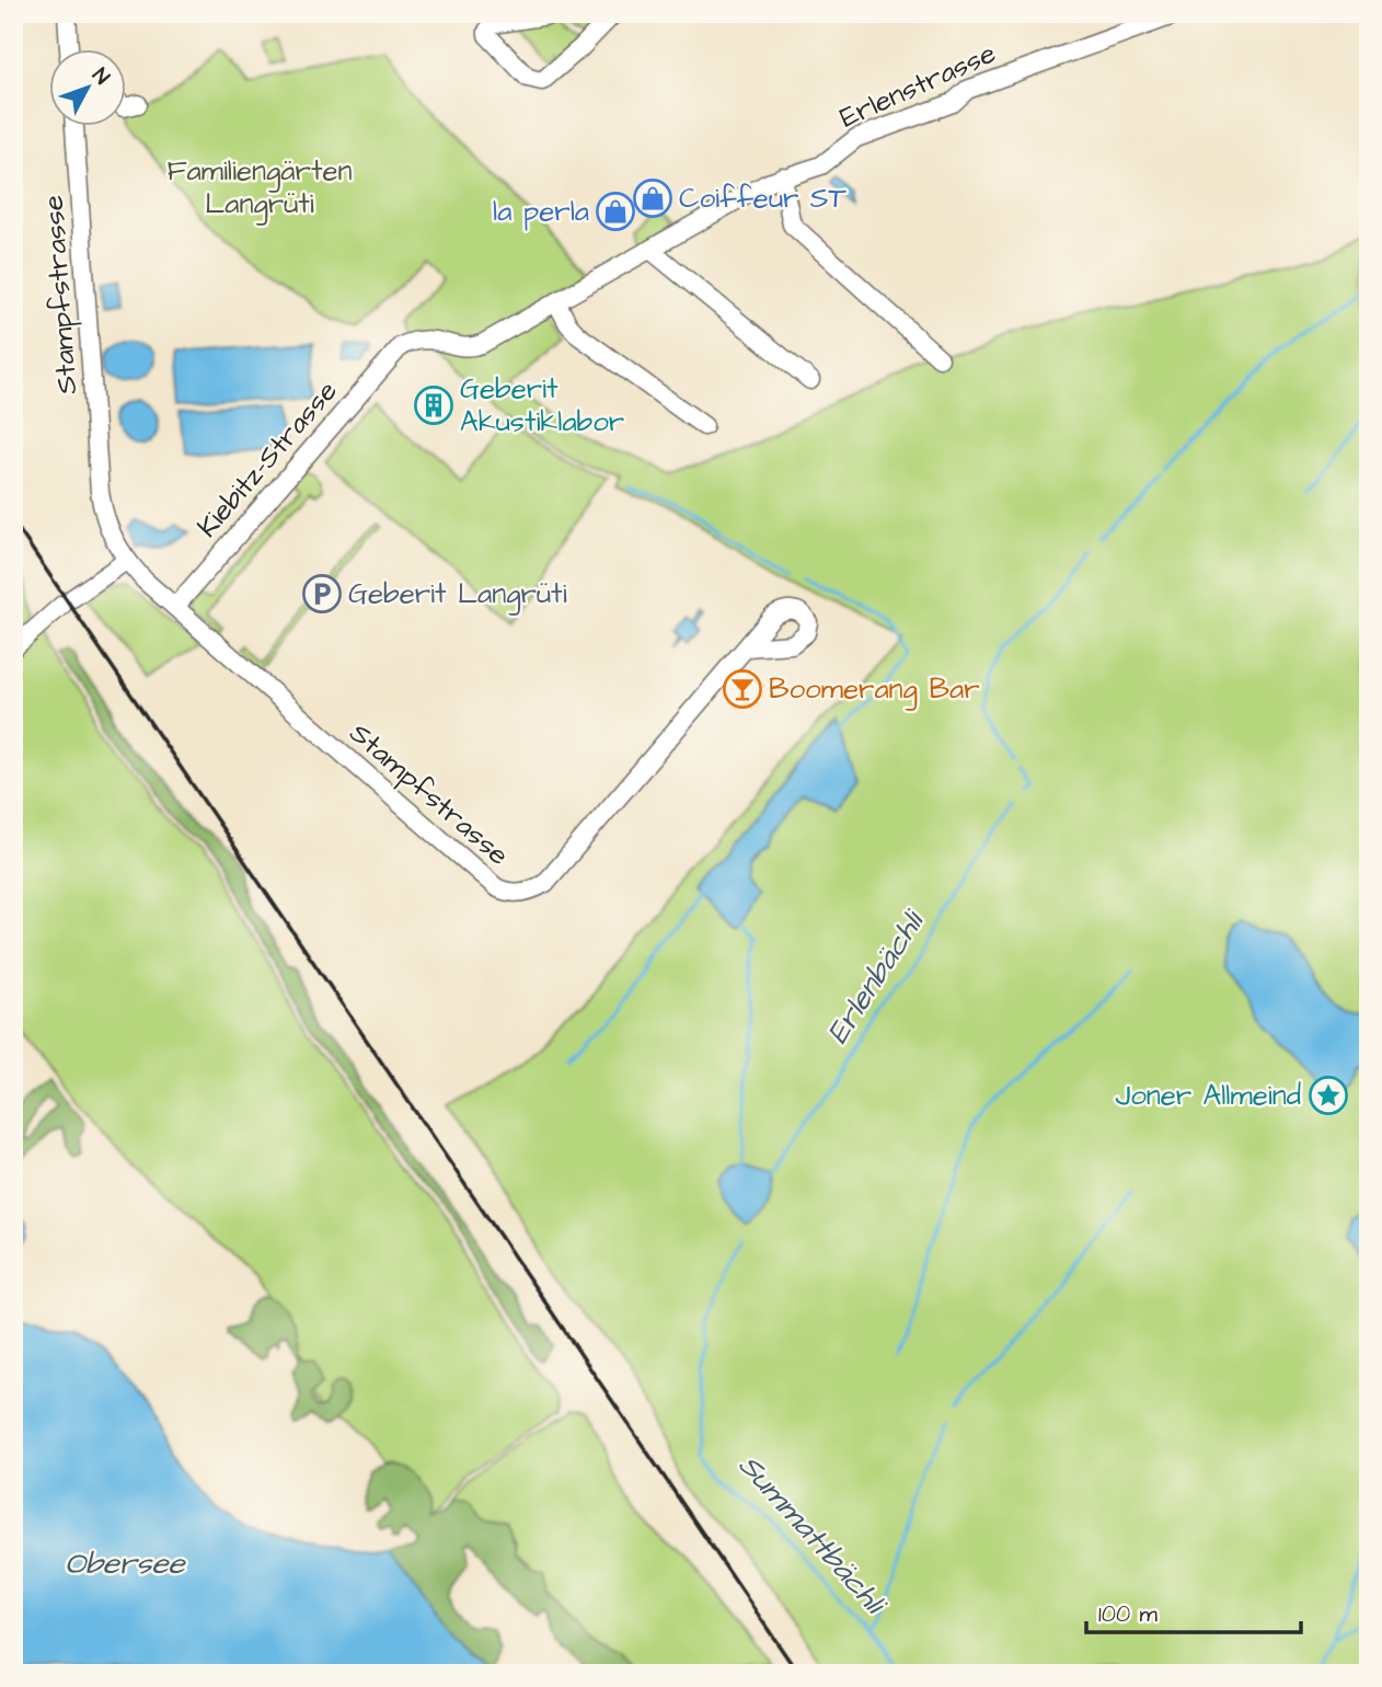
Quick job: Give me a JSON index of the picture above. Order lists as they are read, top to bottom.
{
  "streets": {
    "street": ["Erlenstrasse", "Stampfstrasse", "Kiebitz-Strasse"]
  },
  "crossings": [
    ["Erlenstrasse", "Kiebitz-Strasse"],
    ["Stampfstrasse", "Kiebitz-Strasse"]
  ],
  "water": ["Erlenbächli", "Summattbächli", "Obersee"],
  "parks": ["Familiengärten Langrüti"],
  "places": {
    "shop": ["Coiffeur ST", "la perla"],
    "building": ["Geberit Akustiklabor"],
    "parking": ["Geberit Langrüti"],
    "bar": ["Boomerang Bar"],
    "place": ["Joner Allmeind"]
  },
  "scale_bar": "100 m",
  "north": "top right"
}
